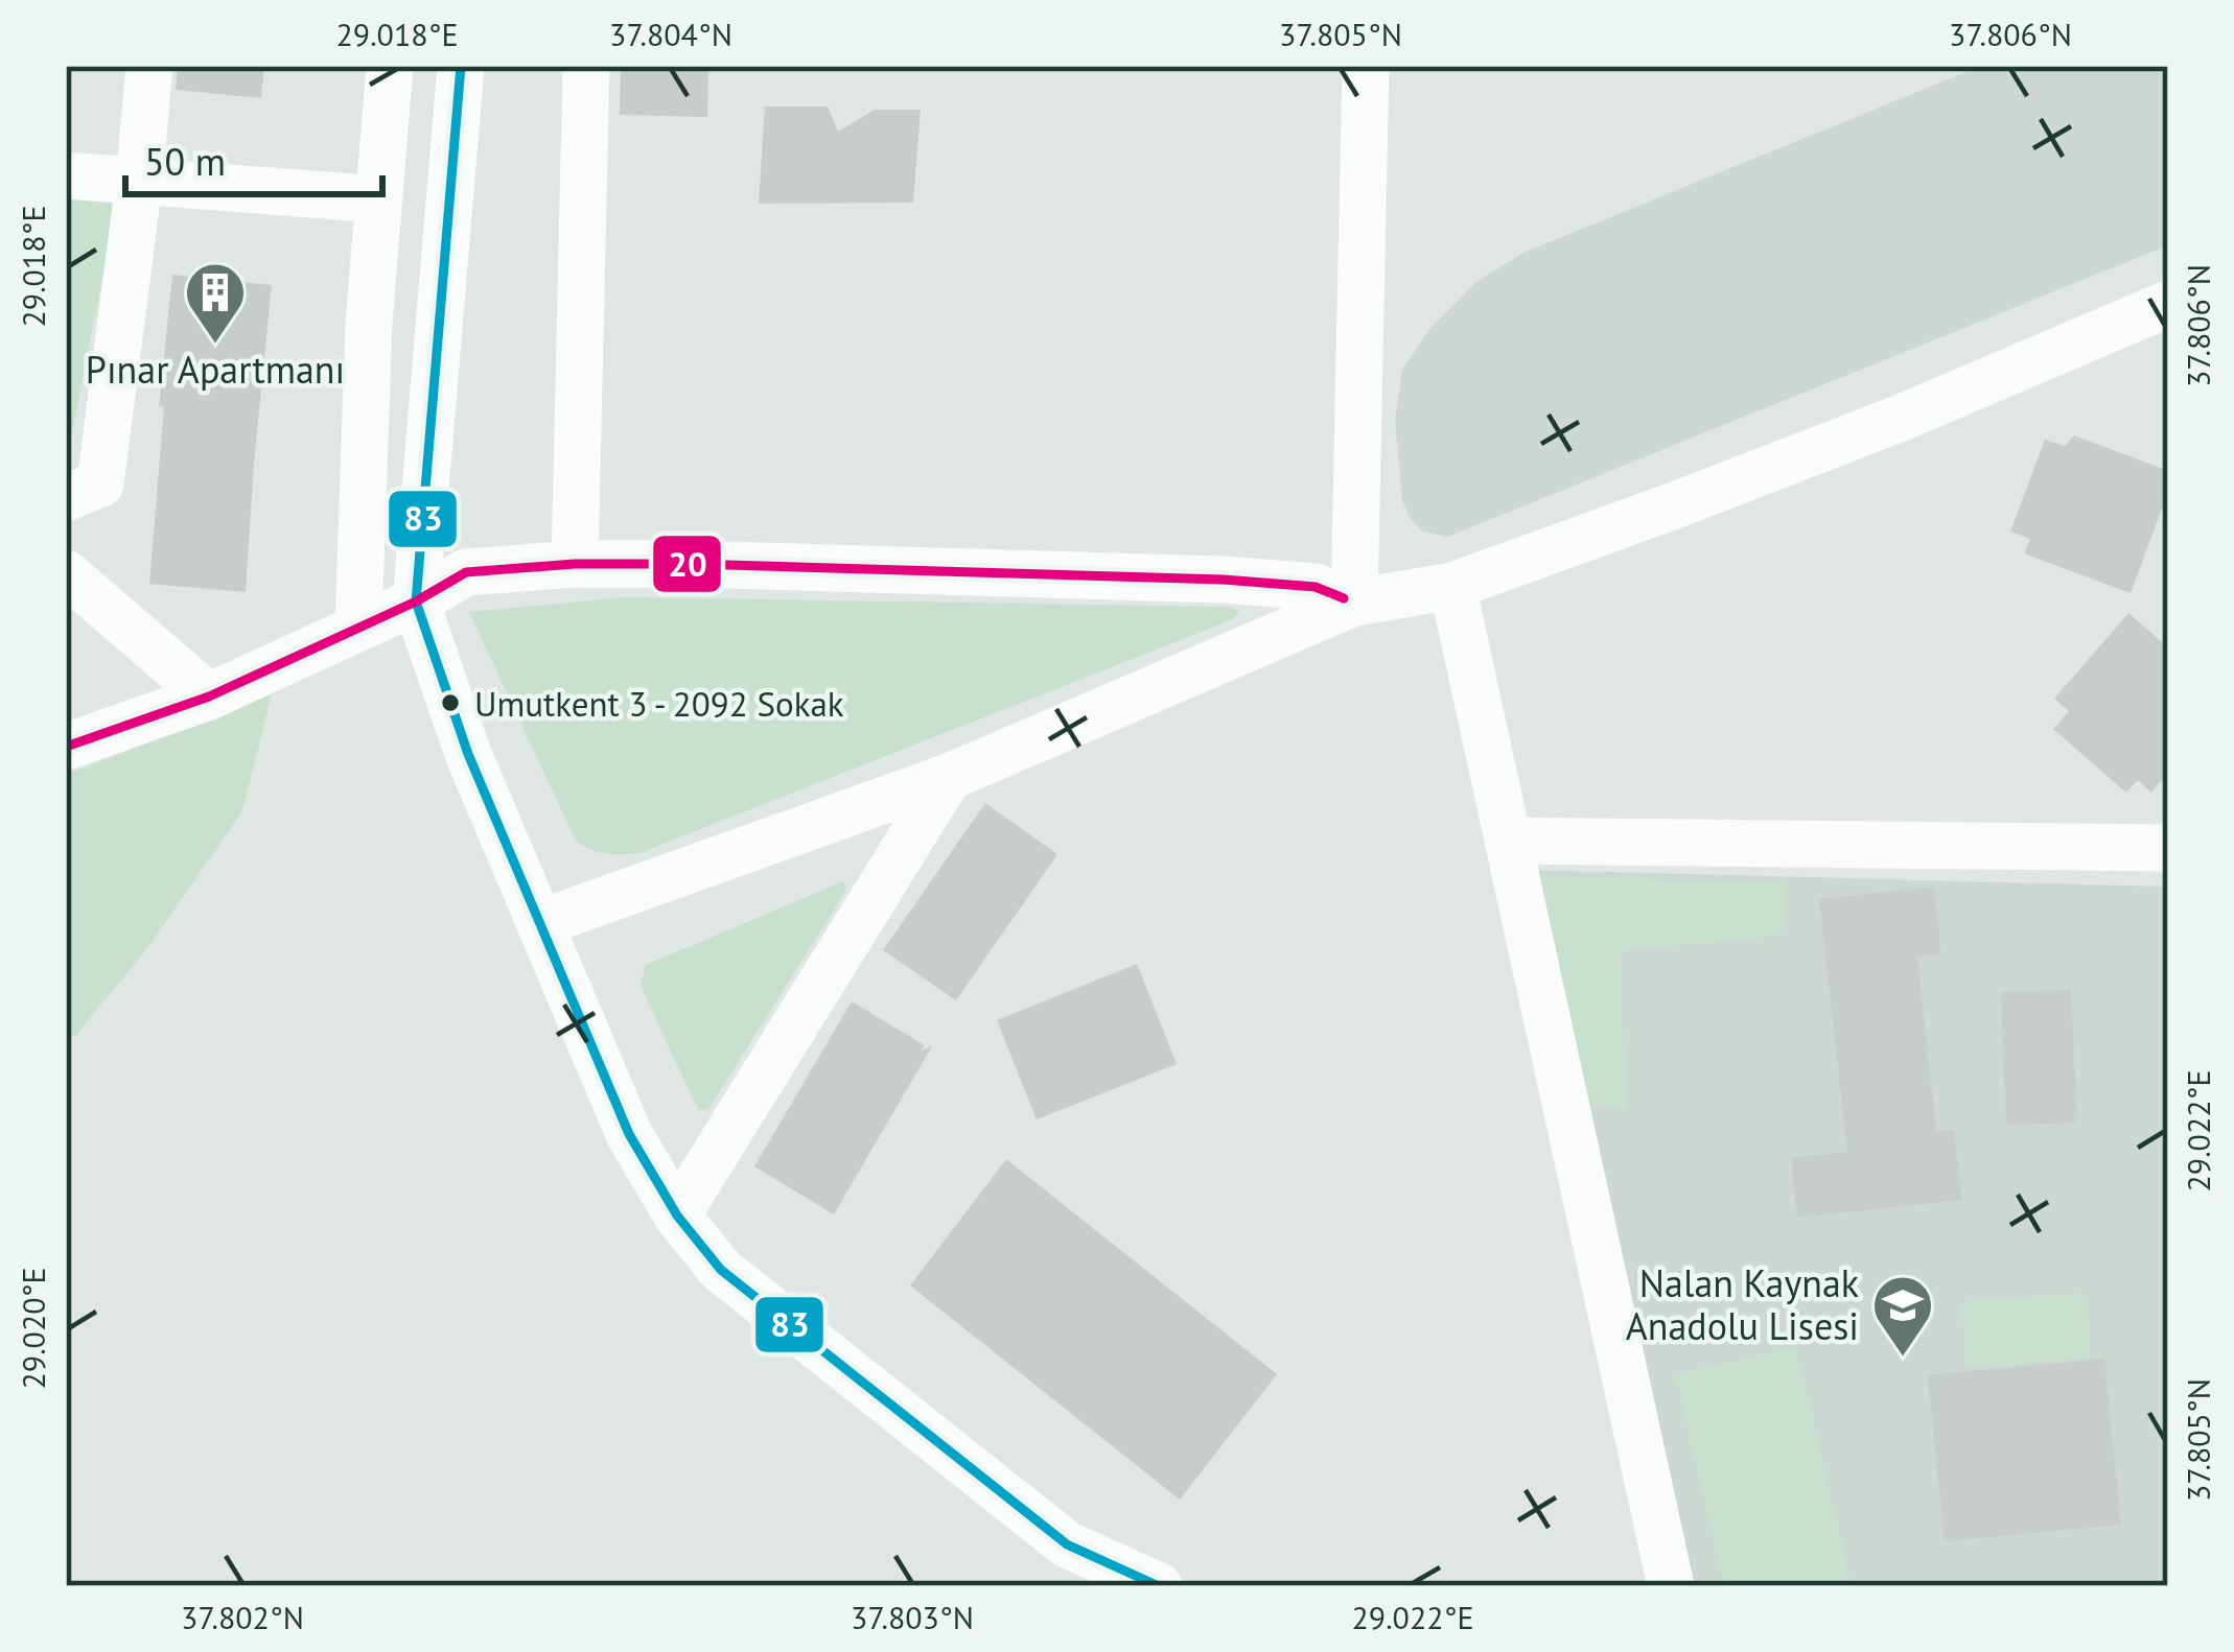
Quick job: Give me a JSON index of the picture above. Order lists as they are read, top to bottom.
{
  "places": {
    "building": ["Pınar Apartmanı"],
    "other": ["Umutkent 3 - 2092 Sokak"],
    "school or university": ["Nalan Kaynak Anadolu Lisesi"]
  },
  "lines": ["transit line 83", "transit line 20"],
  "scale_bar": "50 m",
  "coordinates": [
    "29.018°E",
    "37.804°N",
    "37.805°N",
    "37.806°N",
    "29.022°E",
    "29.020°E",
    "37.802°N",
    "37.803°N"
  ]
}
